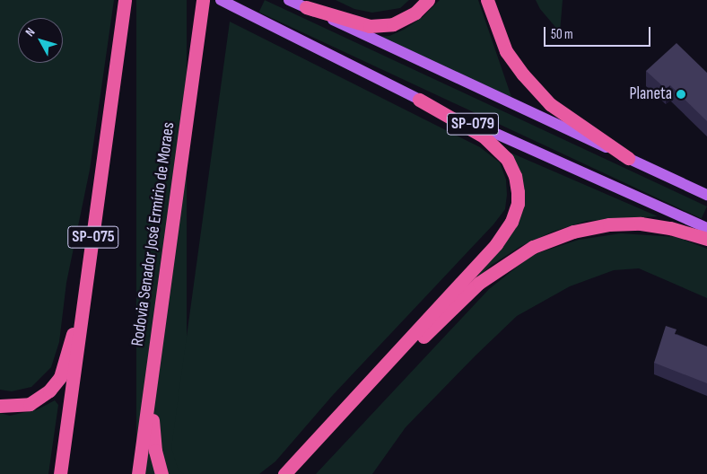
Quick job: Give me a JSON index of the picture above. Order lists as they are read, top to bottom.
{
  "streets": {
    "highway": ["Rodovia Senador José Ermírio de Moraes", "SP-075"],
    "main road": ["SP-079"]
  },
  "places": ["Planeta"],
  "scale_bar": "50 m",
  "north": "top left"
}
